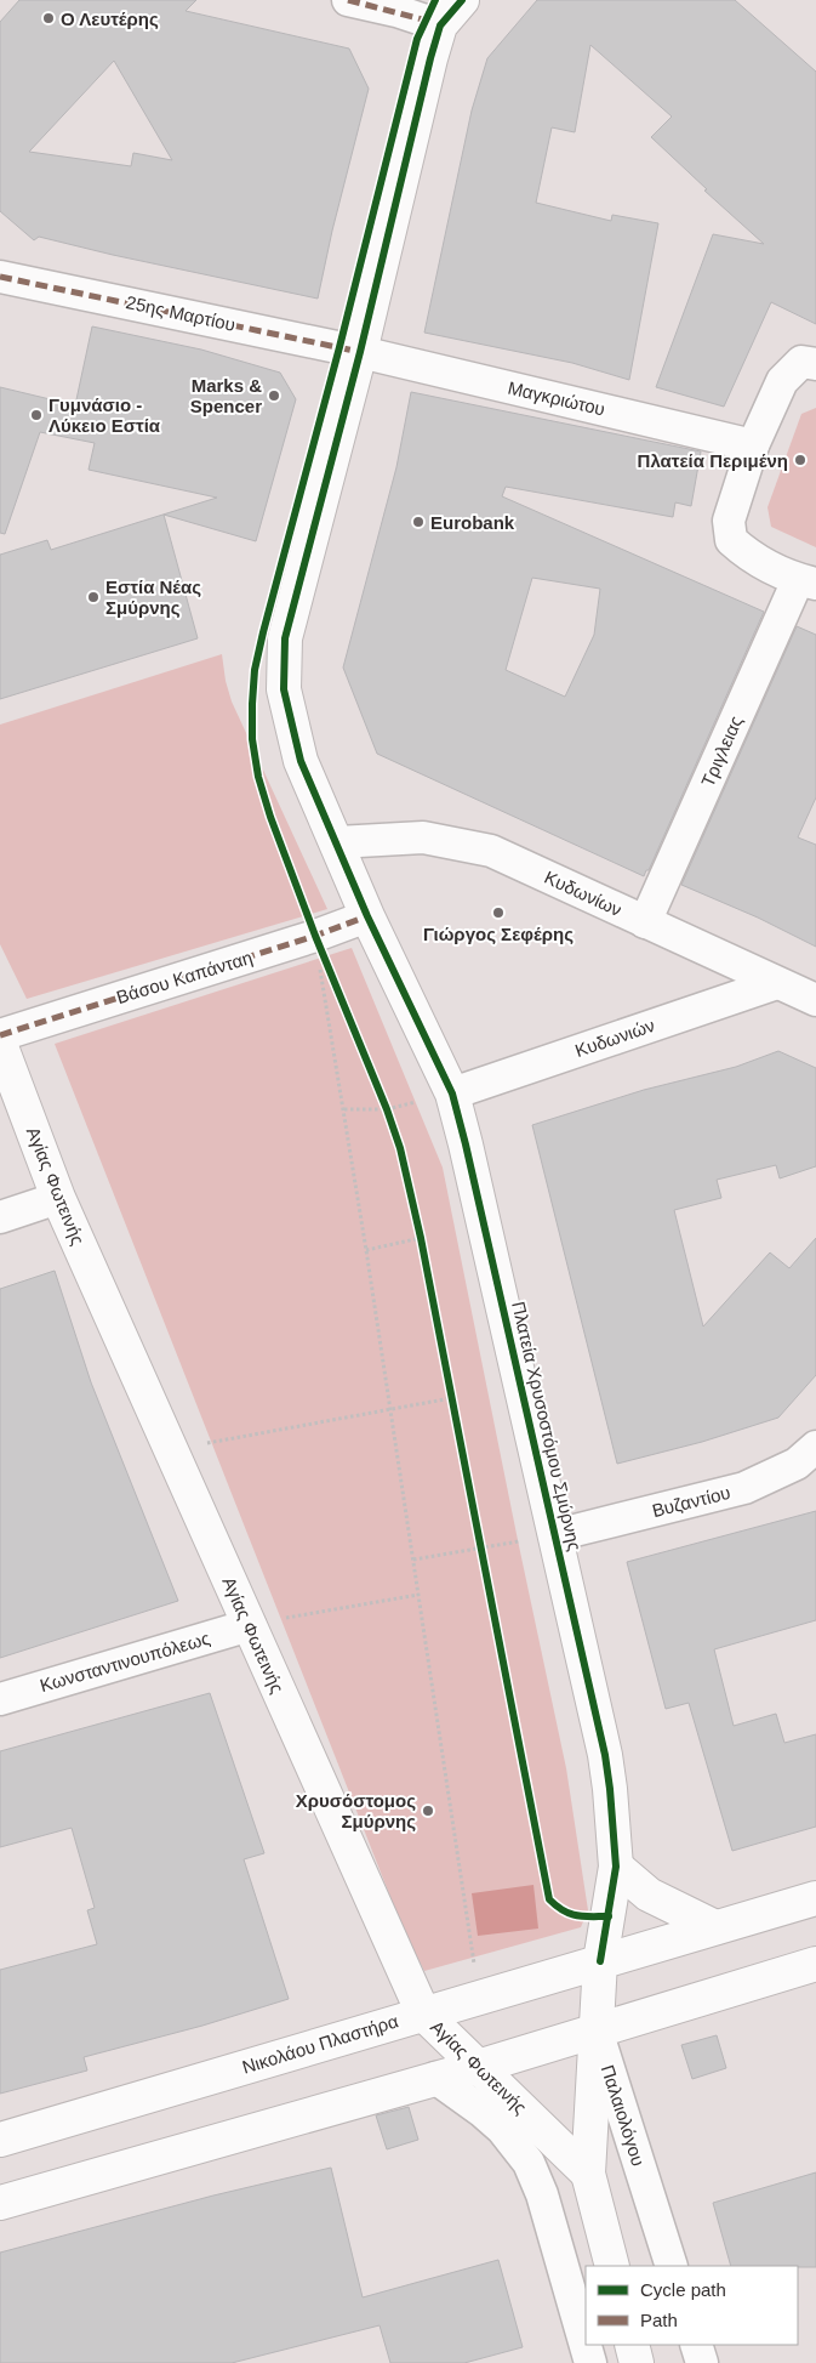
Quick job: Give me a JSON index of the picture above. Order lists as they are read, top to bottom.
{
  "streets": {
    "street": [
      "25ης Μαρτίου",
      "Μαγκριώτου",
      "Τριγλειας",
      "Κυδωνίων",
      "Βάσου Καπάνταη",
      "Κυδωνιών",
      "Αγίας Φωτεινής",
      "Πλατεία Χρυσοστόμου Σμύρνης",
      "Βυζαντίου",
      "Κωνσταντινουπόλεως",
      "Νικολάου Πλαστήρα",
      "Παλαιολόγου"
    ]
  },
  "crossings": [
    ["25ης Μαρτίου", "Μαγκριώτου"],
    ["25ης Μαρτίου", "Πλατεία Χρυσοστόμου Σμύρνης"],
    ["Μαγκριώτου", "Πλατεία Χρυσοστόμου Σμύρνης"],
    ["Τριγλειας", "Κυδωνίων"],
    ["Κυδωνίων", "Κυδωνιών"],
    ["Κυδωνίων", "Πλατεία Χρυσοστόμου Σμύρνης"],
    ["Βάσου Καπάνταη", "Πλατεία Χρυσοστόμου Σμύρνης"],
    ["Κυδωνιών", "Πλατεία Χρυσοστόμου Σμύρνης"],
    ["Αγίας Φωτεινής", "Κωνσταντινουπόλεως"],
    ["Αγίας Φωτεινής", "Νικολάου Πλαστήρα"],
    ["Πλατεία Χρυσοστόμου Σμύρνης", "Βυζαντίου"],
    ["Πλατεία Χρυσοστόμου Σμύρνης", "Νικολάου Πλαστήρα"],
    ["Πλατεία Χρυσοστόμου Σμύρνης", "Παλαιολόγου"],
    ["Νικολάου Πλαστήρα", "Παλαιολόγου"]
  ],
  "places": [
    "Ο Λευτέρης",
    "Marks & Spencer",
    "Γυμνάσιο - Λύκειο Εστία",
    "Πλατεία Περιμένη",
    "Eurobank",
    "Εστία Νέας Σμύρνης",
    "Γιώργος Σεφέρης",
    "Χρυσόστομος Σμύρνης"
  ],
  "legend": ["Cycle path", "Path"]
}
